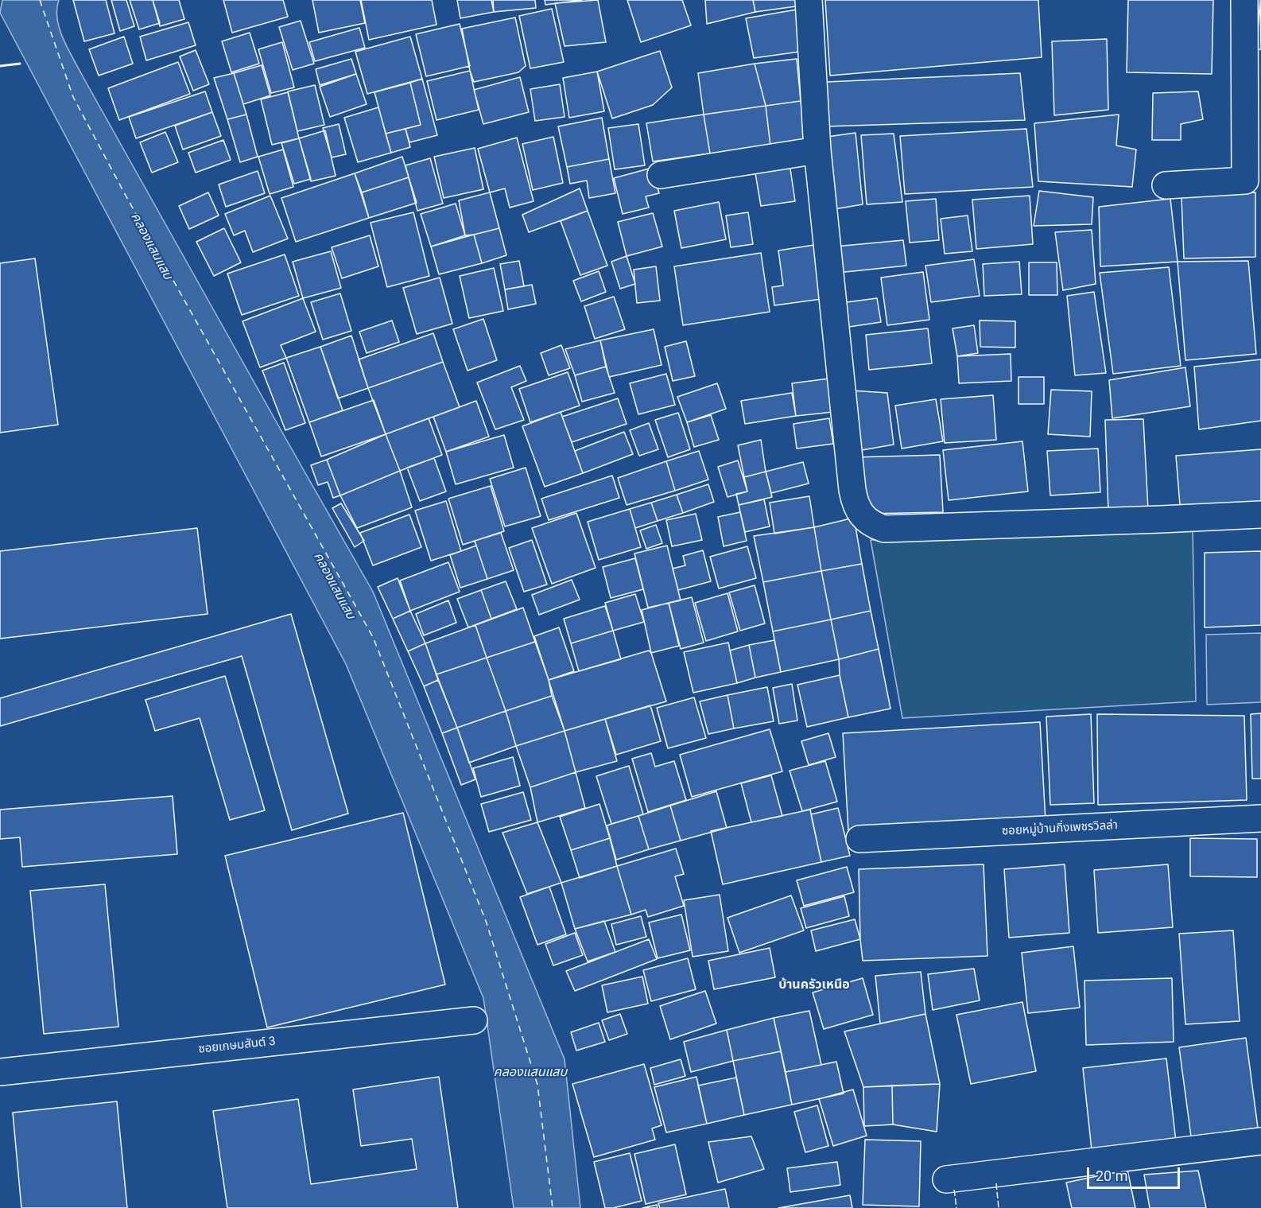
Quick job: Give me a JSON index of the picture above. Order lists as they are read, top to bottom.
{
  "streets": {
    "street": ["ซอยหมู่บ้านกิ่งเพชรวิลล่า", "ซอยเกษมสันต์ 3"]
  },
  "districts": ["บ้านครัวเหนือ"],
  "water": ["คลองแสนแสบ"],
  "scale_bar": "20 m"
}
